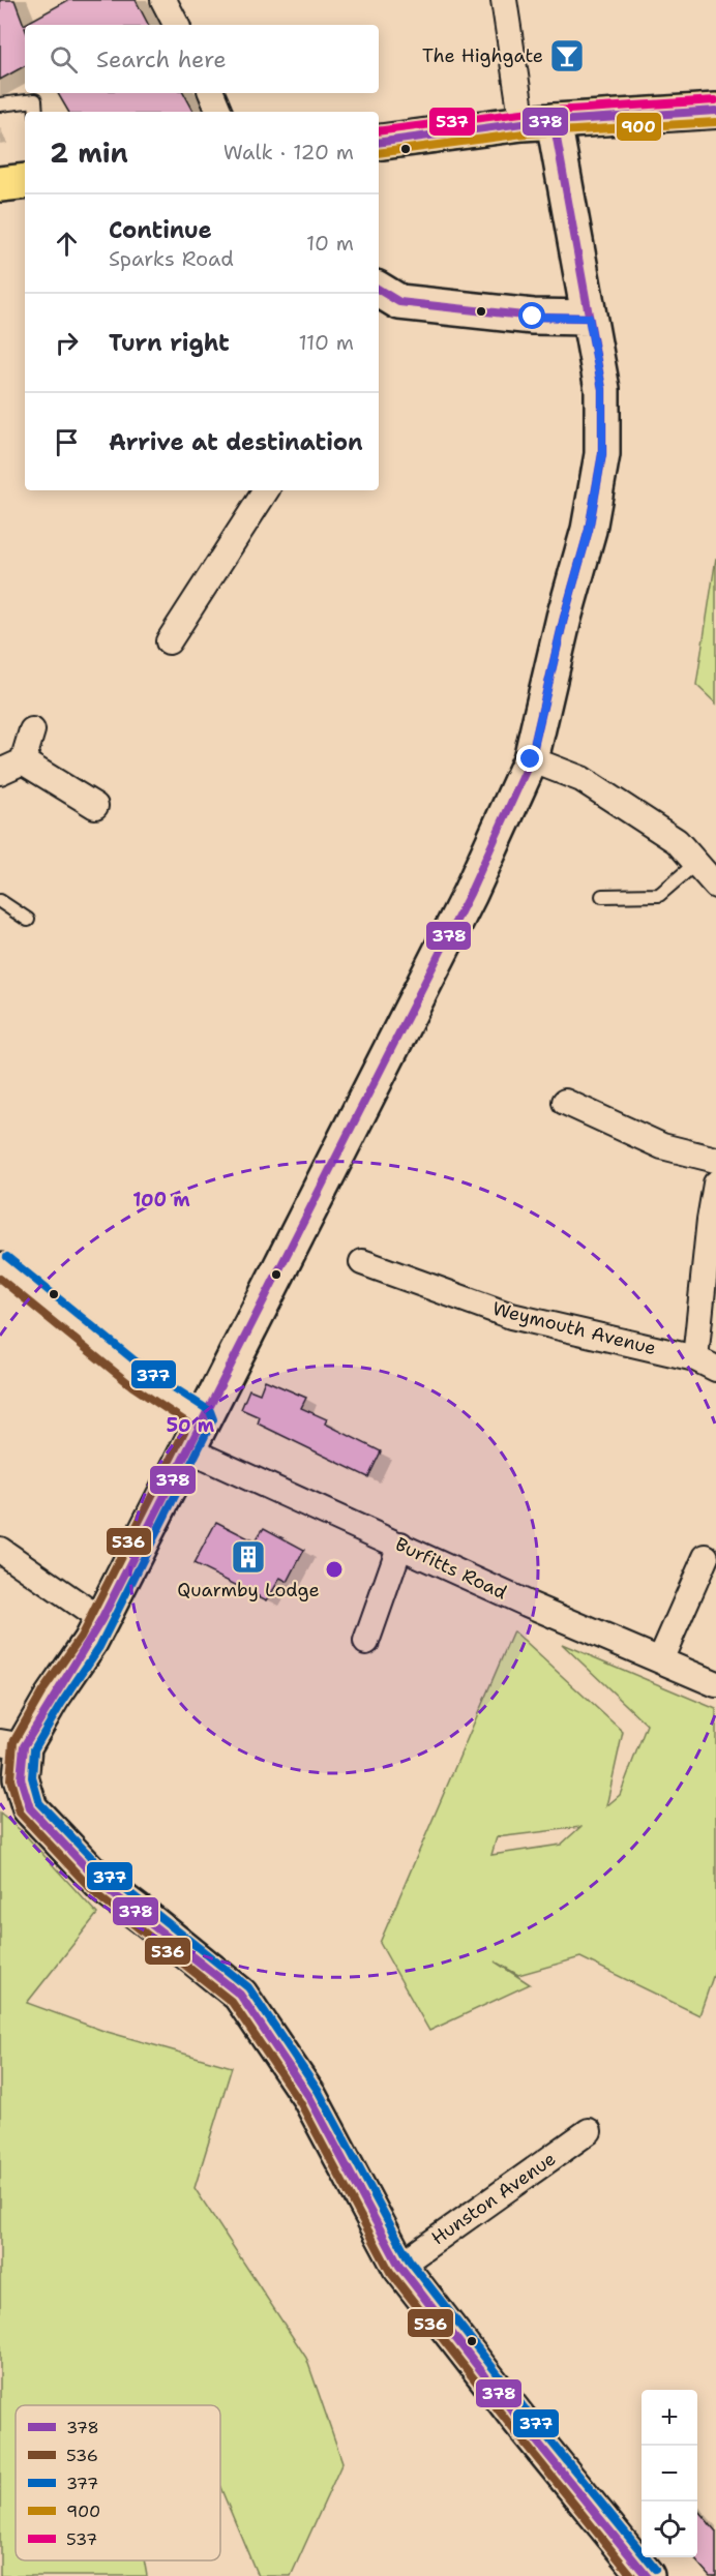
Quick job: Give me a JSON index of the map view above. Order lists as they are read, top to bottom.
{
  "streets": {
    "street": ["Weymouth Avenue", "Burfitts Road", "Hunston Avenue"]
  },
  "places": {
    "bar": ["The Highgate"],
    "building": ["Quarmby Lodge"]
  },
  "lines": [
    "transit line 537",
    "transit line 378",
    "transit line 900",
    "transit line 377",
    "transit line 536"
  ],
  "legend": [
    "378",
    "536",
    "377",
    "900",
    "537"
  ],
  "page": {
    "search": "Search here",
    "heading": ["2 min", "Walk · 120 m"],
    "list": [
      ["Continue", "Sparks Road", "10 m"],
      ["Turn right", "110 m"],
      "Arrive at destination"
    ],
    "map_buttons": ["+", "−"]
  },
  "rings": ["100 m", "50 m"]
}
